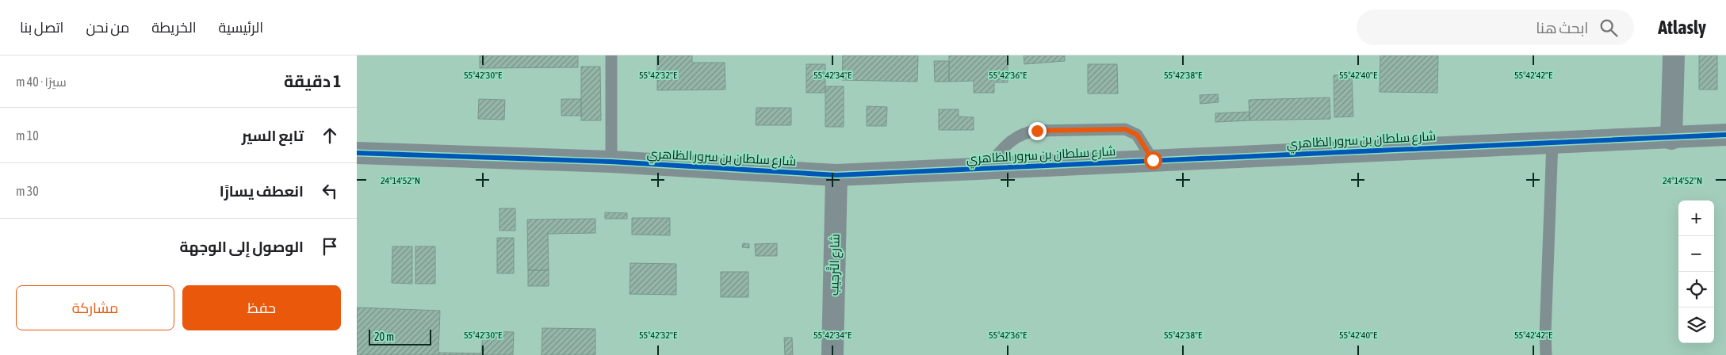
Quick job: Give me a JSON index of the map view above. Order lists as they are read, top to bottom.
{
  "streets": {
    "street": ["شارع سلطان بن سرور الظاهري", "شارع التَّرحِيب"]
  },
  "crossings": [
    ["شارع سلطان بن سرور الظاهري", "شارع التَّرحِيب"]
  ],
  "scale_bar": "20 m",
  "page": {
    "header": "Atlasly",
    "search": "ابحث هنا",
    "nav": [
      "الرئيسية",
      "الخريطة",
      "من نحن",
      "اتصل بنا"
    ],
    "heading": ["1 دقيقة", "سيرًا · 40 m"],
    "list": [
      ["تابع السير", "10 m"],
      ["انعطف يسارًا", "30 m"],
      "الوصول إلى الوجهة"
    ],
    "map_buttons": ["+", "−"],
    "buttons": ["حفظ", "مشاركة"],
    "scale": "20 m"
  },
  "coordinates": [
    "55°42'30\"E",
    "55°42'32\"E",
    "55°42'34\"E",
    "55°42'36\"E",
    "55°42'38\"E",
    "55°42'40\"E",
    "55°42'42\"E",
    "24°14'52\"N"
  ]
}
